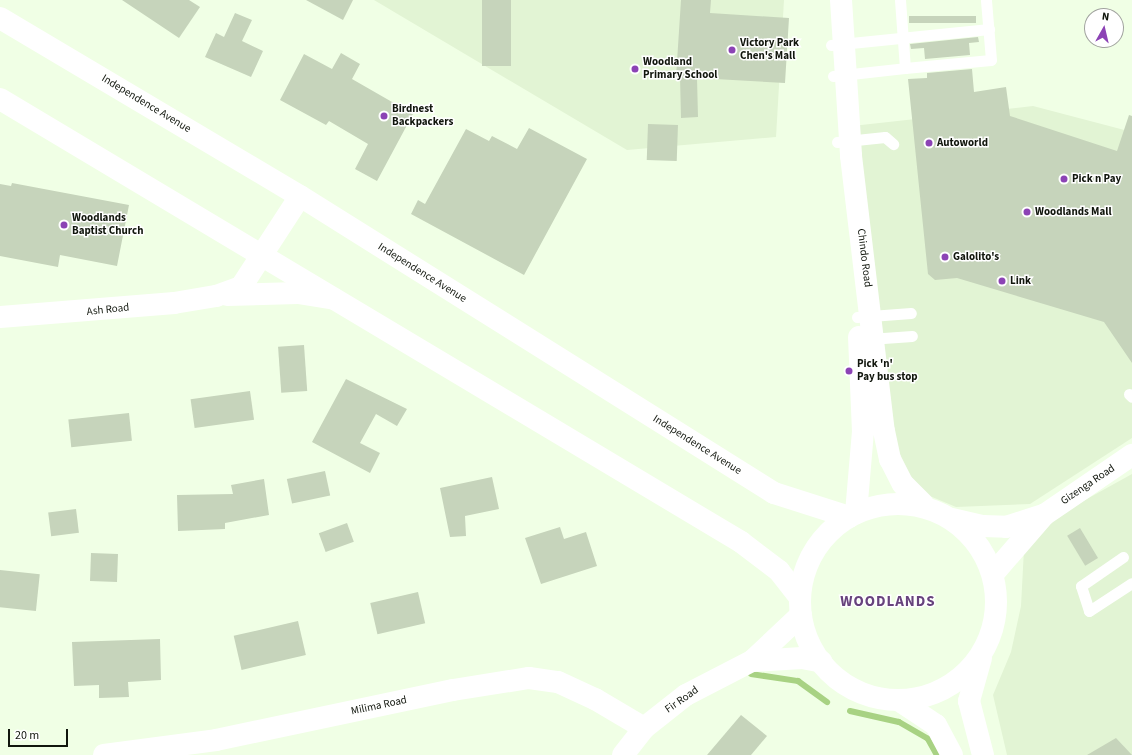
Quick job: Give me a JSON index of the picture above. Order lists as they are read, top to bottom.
{
  "streets": {
    "main road": [
      "Independence Avenue",
      "Chindo Road",
      "Ash Road",
      "Gizenga Road",
      "Fir Road",
      "Milima Road"
    ]
  },
  "crossings": [
    ["Independence Avenue", "Chindo Road"],
    ["Independence Avenue", "Ash Road"],
    ["Fir Road", "Milima Road"]
  ],
  "districts": ["WOODLANDS"],
  "places": [
    "Victory Park Chen's Mall",
    "Woodland Primary School",
    "Birdnest Backpackers",
    "Autoworld",
    "Pick n Pay",
    "Woodlands Mall",
    "Woodlands Baptist Church",
    "Galolito's",
    "Link",
    "Pick 'n' Pay bus stop"
  ],
  "scale_bar": "20 m",
  "north": "top"
}
